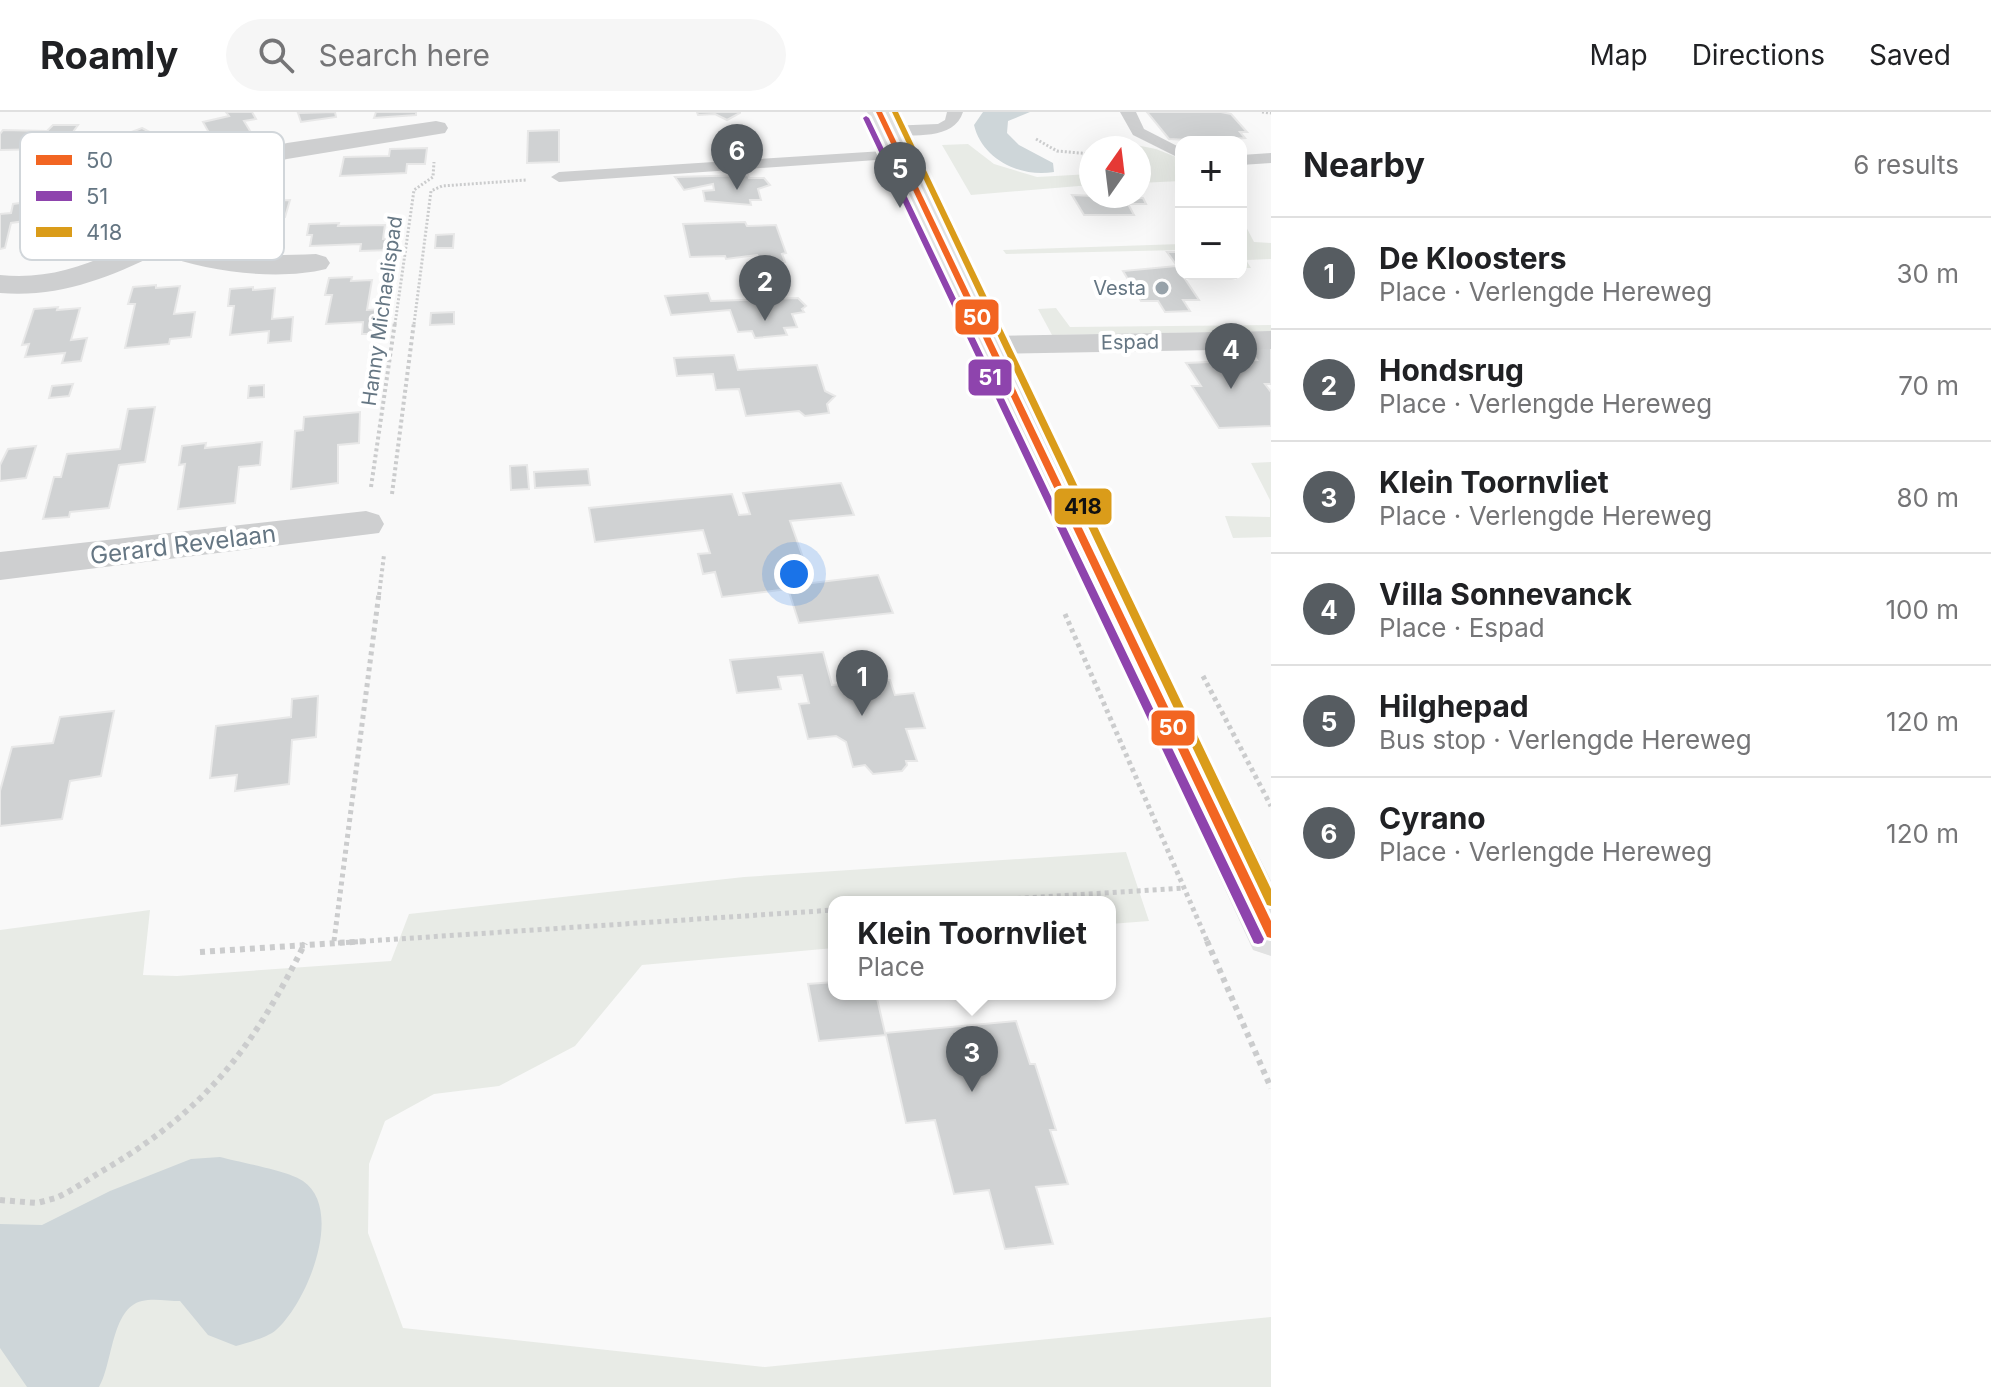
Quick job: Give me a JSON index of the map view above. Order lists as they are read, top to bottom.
{
  "streets": {
    "street": ["Espad", "Gerard Revelaan"],
    "path": ["Hanny Michaelispad"]
  },
  "crossings": [
    ["Hanny Michaelispad", "Gerard Revelaan"]
  ],
  "places": ["Vesta"],
  "lines": ["transit line 50", "transit line 418", "transit line 51"],
  "legend": ["50", "51", "418"],
  "north": "top",
  "page": {
    "header": "Roamly",
    "search": "Search here",
    "nav": ["Map", "Directions", "Saved"],
    "heading": ["Nearby", "6 results"],
    "pins": [
      "6",
      "5",
      "2",
      "4",
      "1",
      "3"
    ],
    "map_buttons": ["+", "−"],
    "list": [
      {
        "mark": "1",
        "name": "De Kloosters",
        "note": "Place · Verlengde Hereweg",
        "value": "30 m"
      },
      {
        "mark": "2",
        "name": "Hondsrug",
        "note": "Place · Verlengde Hereweg",
        "value": "70 m"
      },
      {
        "mark": "3",
        "name": "Klein Toornvliet",
        "note": "Place · Verlengde Hereweg",
        "value": "80 m"
      },
      {
        "mark": "4",
        "name": "Villa Sonnevanck",
        "note": "Place · Espad",
        "value": "100 m"
      },
      {
        "mark": "5",
        "name": "Hilghepad",
        "note": "Bus stop · Verlengde Hereweg",
        "value": "120 m"
      },
      {
        "mark": "6",
        "name": "Cyrano",
        "note": "Place · Verlengde Hereweg",
        "value": "120 m"
      }
    ],
    "popup": ["Klein Toornvliet", "Place"]
  }
}
